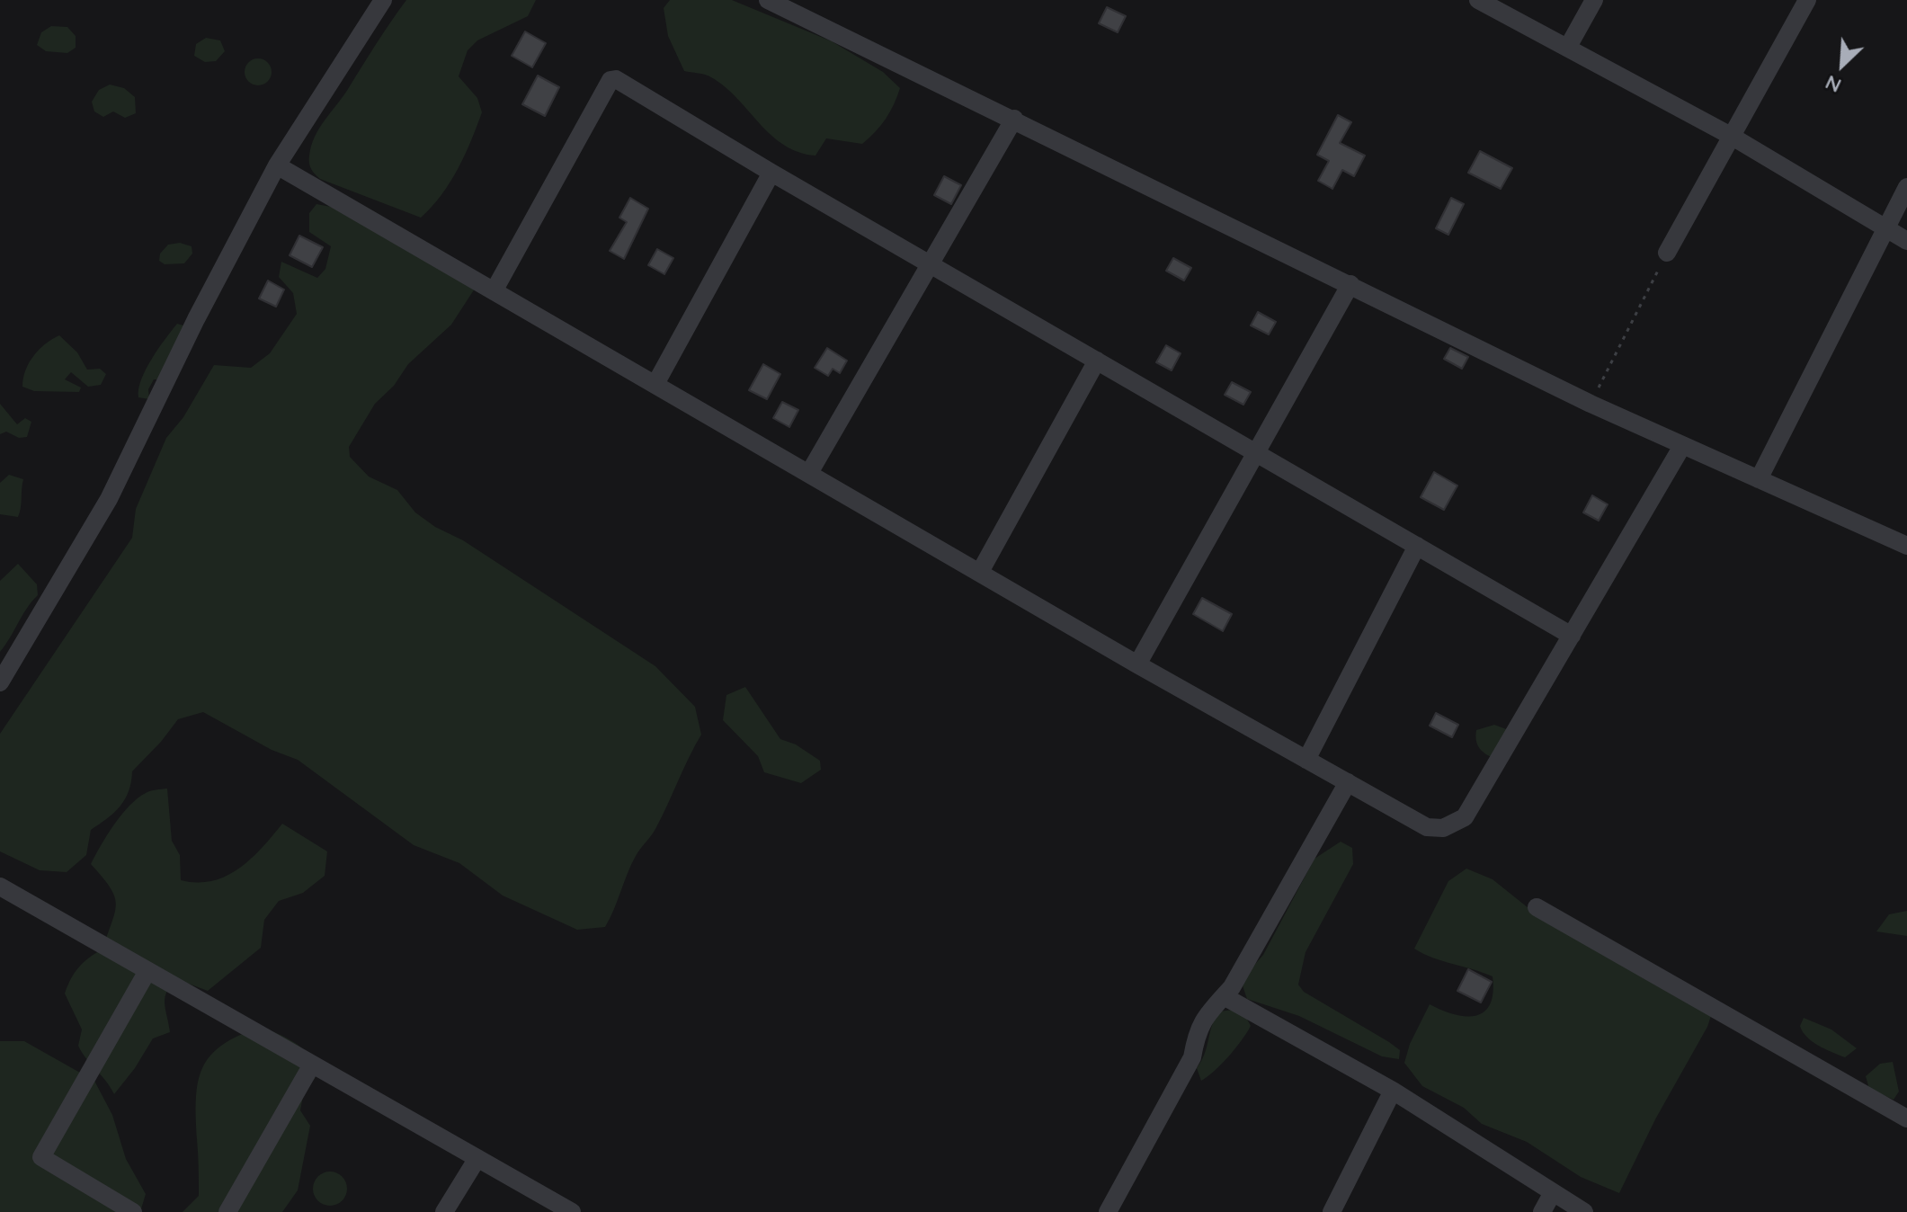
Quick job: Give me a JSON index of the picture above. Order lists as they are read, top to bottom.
{
  "north": "bottom left"
}
